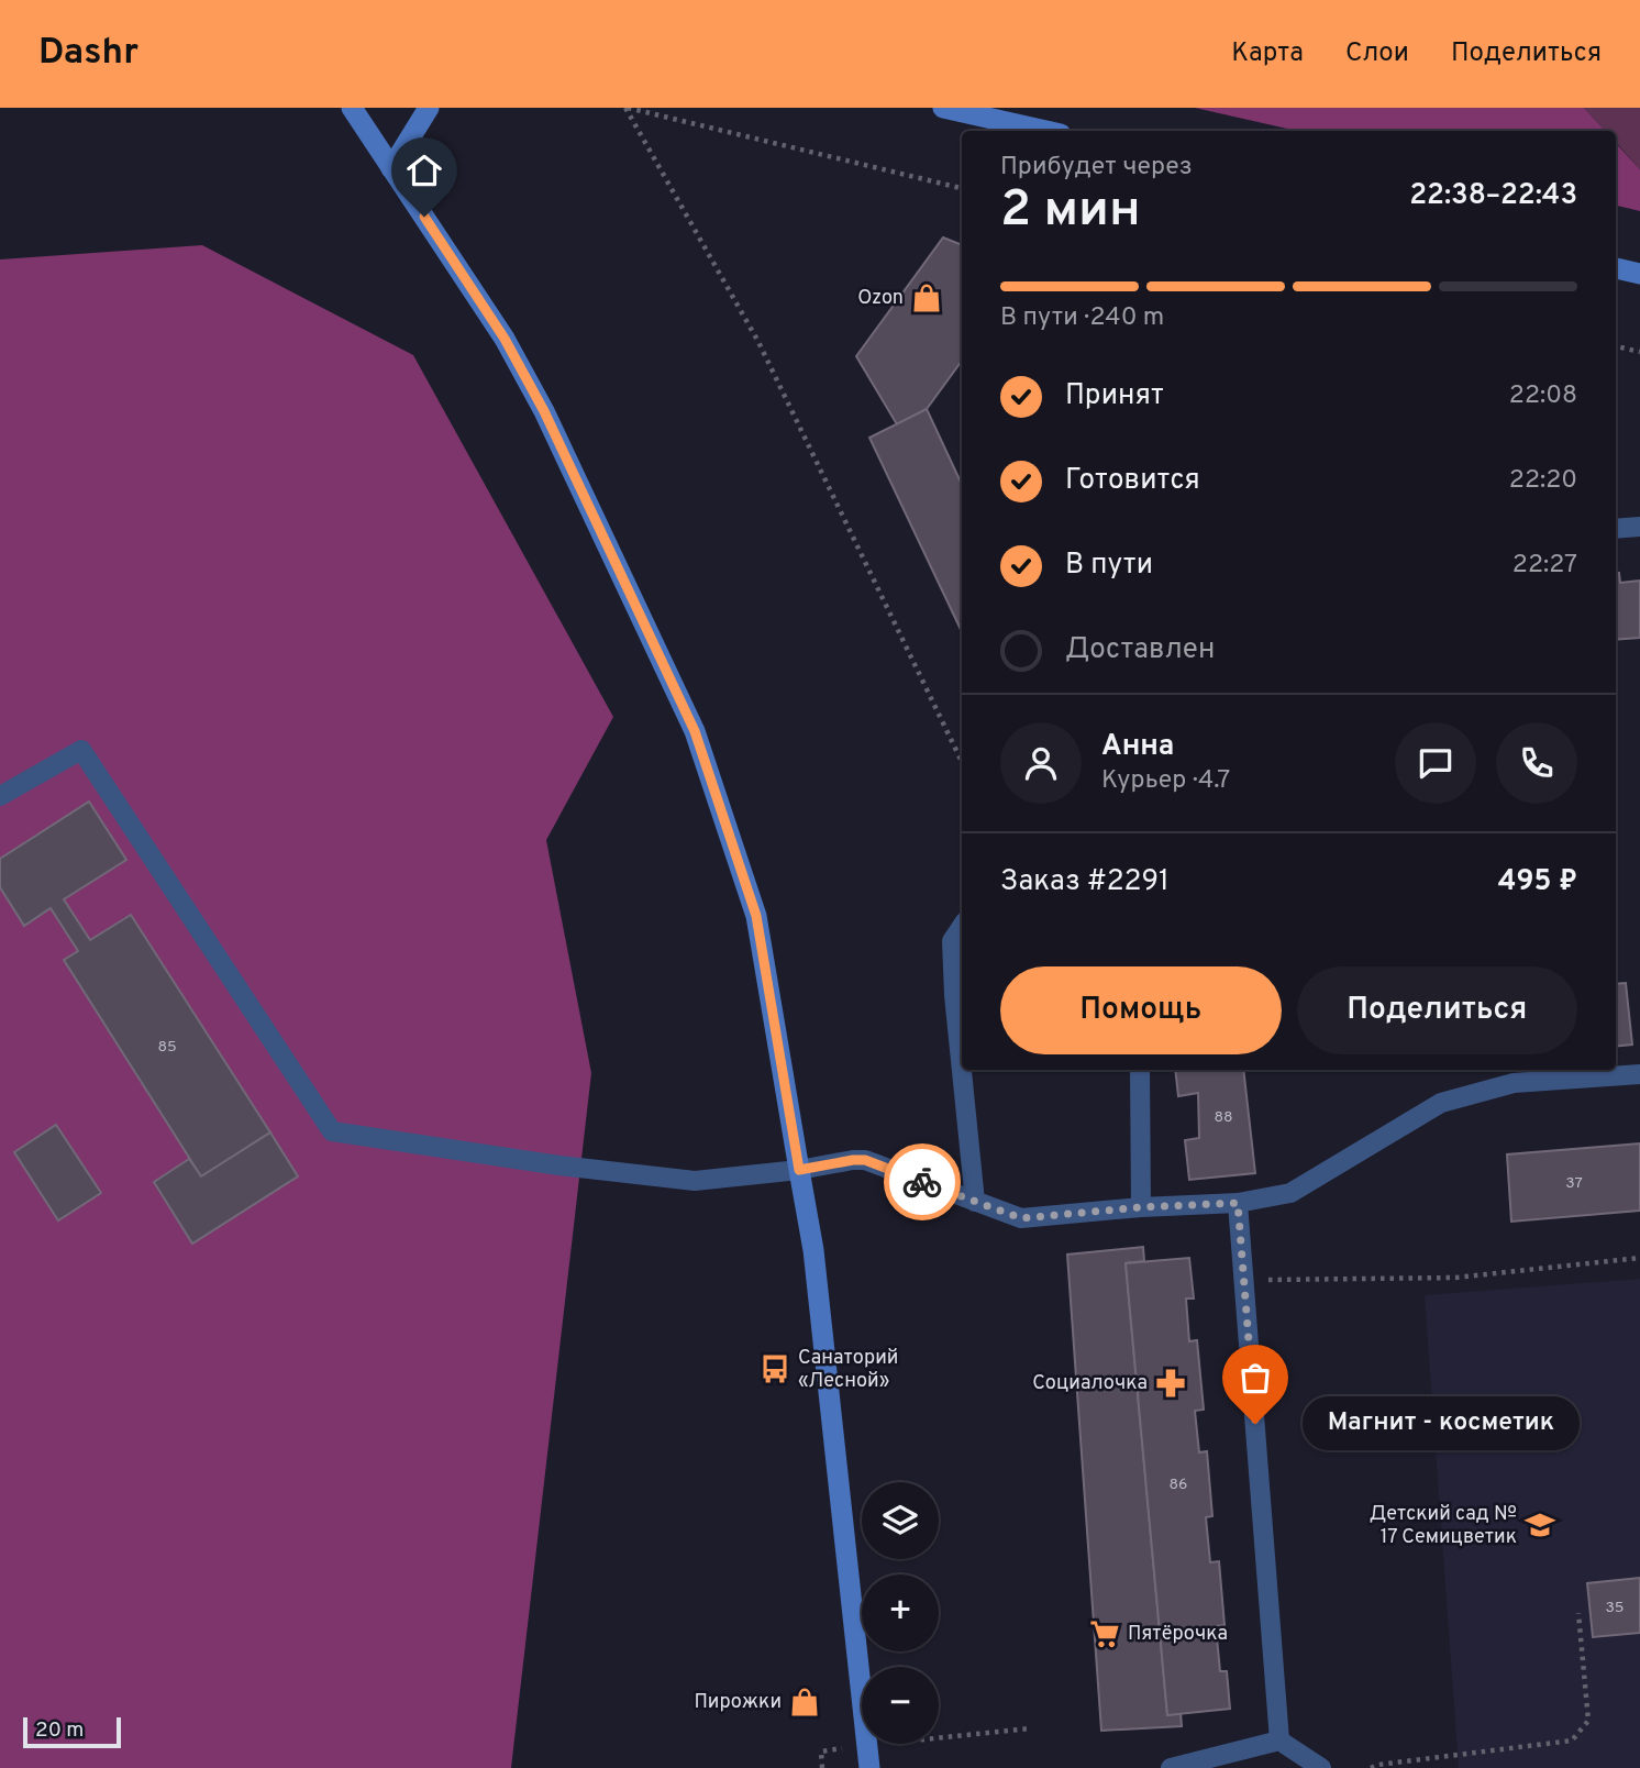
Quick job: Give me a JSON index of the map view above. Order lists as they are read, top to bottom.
{
  "places": {
    "shop": ["Ozon", "Пирожки"],
    "bus stop": ["Санаторий «Лесной»"],
    "pharmacy": ["Социалочка"],
    "other": ["Магнит - косметик"],
    "school or university": ["Детский сад № 17 Семицветик"],
    "supermarket": ["Пятёрочка"]
  },
  "house_numbers": [
    "85",
    "88",
    "37",
    "86",
    "35"
  ],
  "scale_bar": "20 m",
  "page": {
    "header": "Dashr",
    "nav": ["Карта", "Слои", "Поделиться"],
    "heading": ["2 мин", "Прибудет через", "22:38–22:43"],
    "panel": [
      "Анна",
      "Курьер · 4.7",
      "Заказ #2291",
      "495 ₽"
    ],
    "bar": "В пути · 240 m",
    "list": [
      ["Принят", "22:08"],
      ["Готовится", "22:20"],
      ["В пути", "22:27"],
      "Доставлен"
    ],
    "buttons": ["Помощь", "Поделиться"],
    "bubble": "Магнит - косметик",
    "map_buttons": ["+", "−"],
    "scale": "20 m"
  }
}
